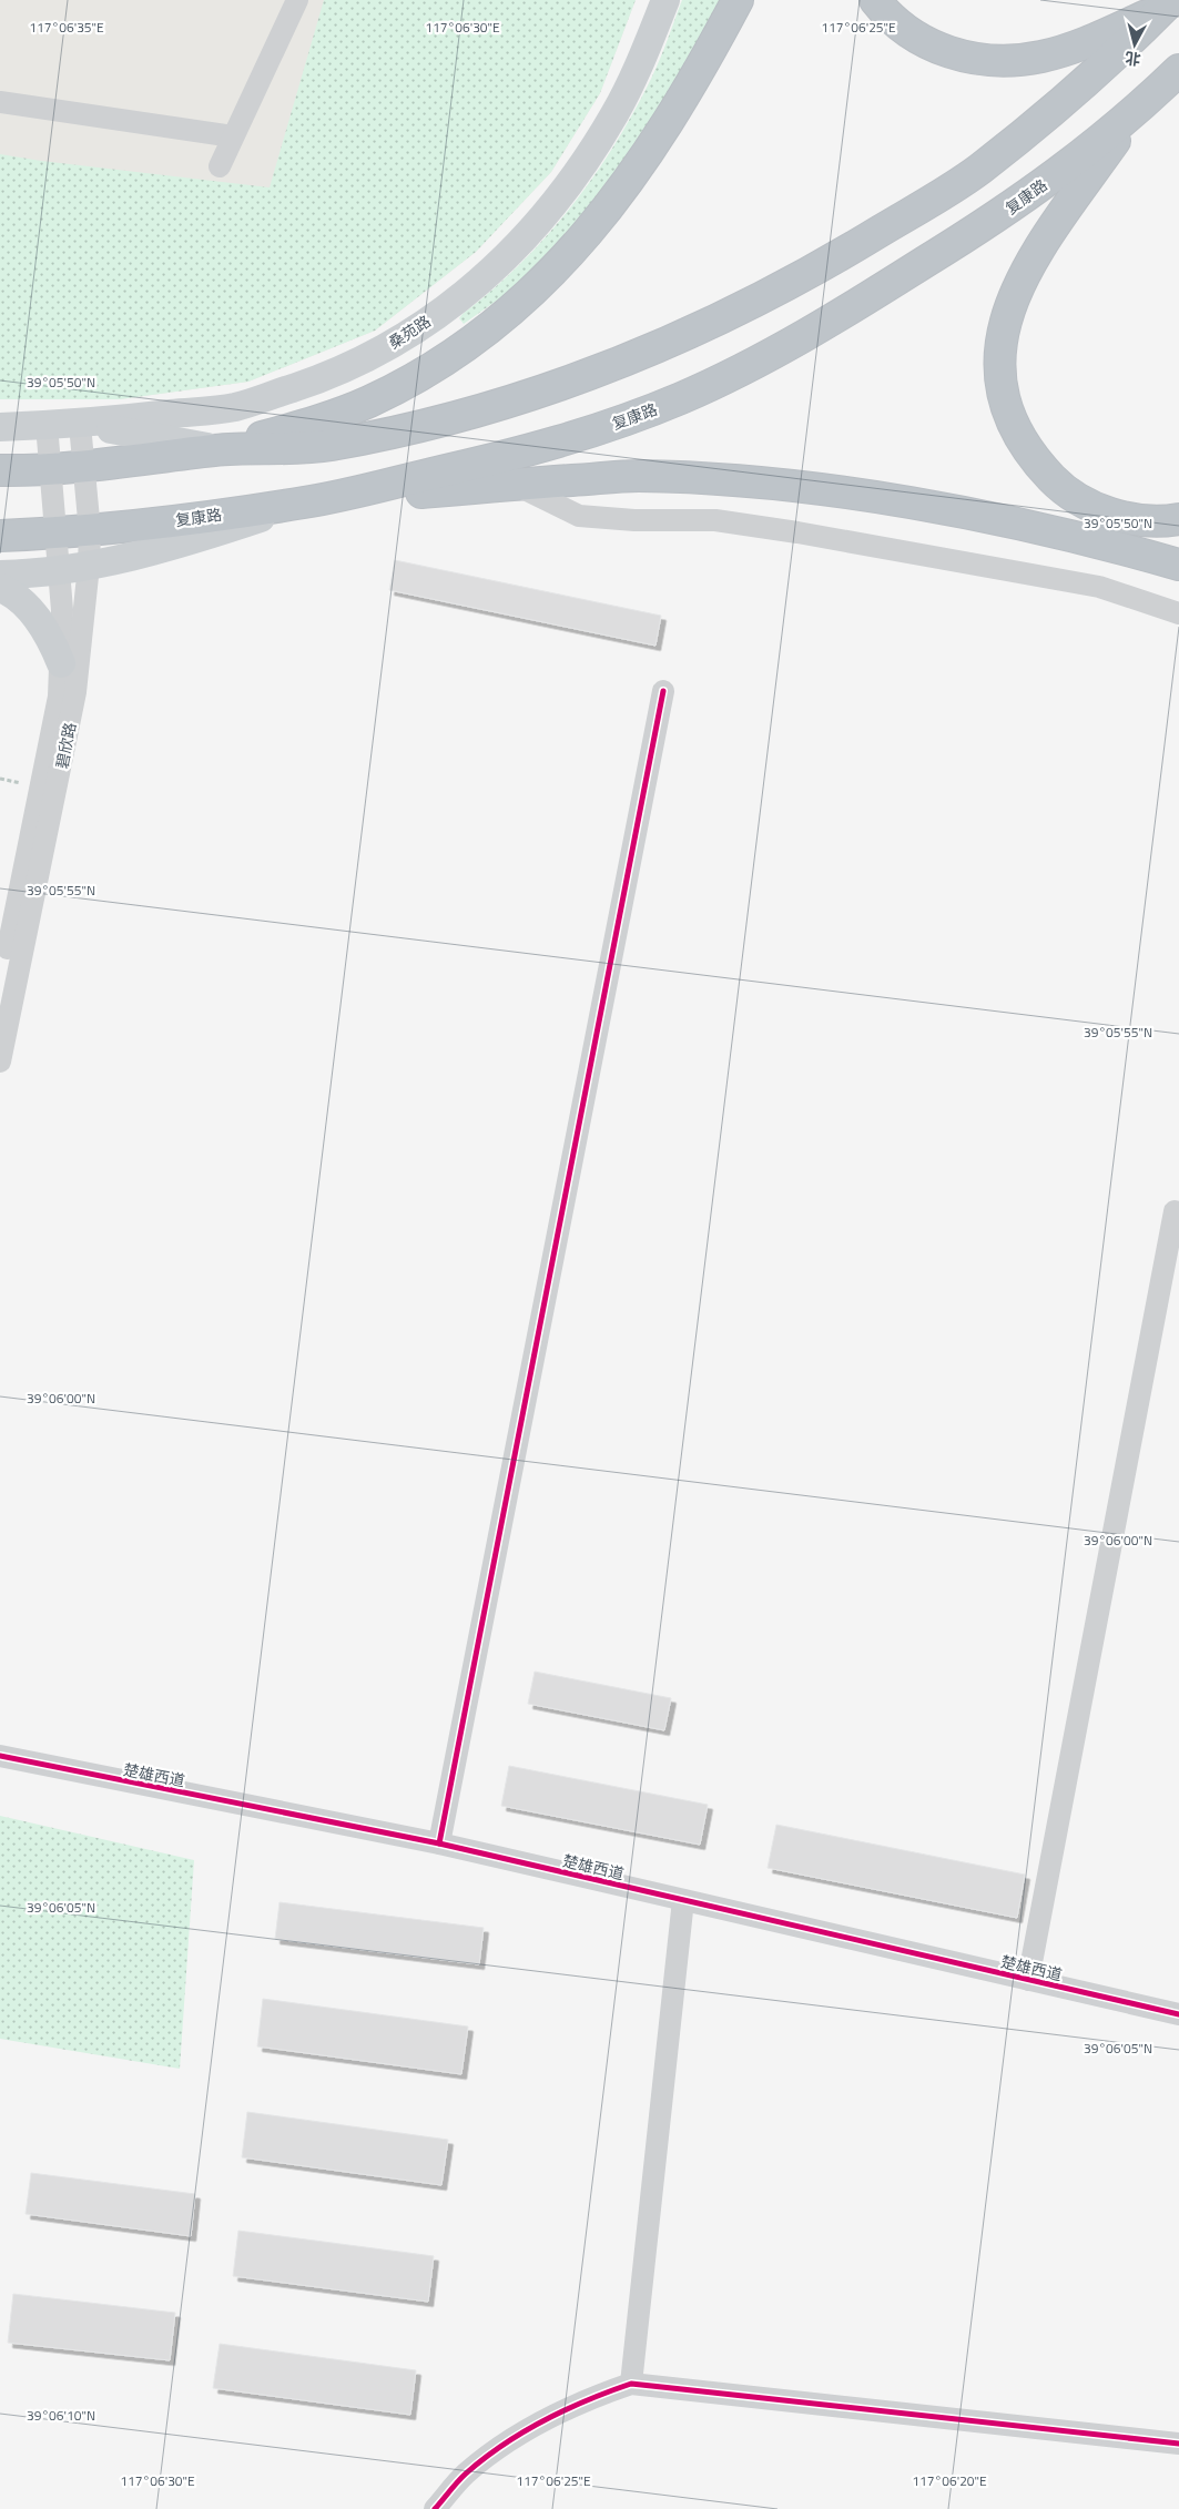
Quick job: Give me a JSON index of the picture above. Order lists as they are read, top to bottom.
{
  "streets": {
    "highway": ["复康路"],
    "main road": ["桑苑路"],
    "street": ["碧欣路", "楚雄西道"]
  },
  "crossings": [
    ["复康路", "碧欣路"],
    ["桑苑路", "碧欣路"]
  ],
  "north": "bottom",
  "coordinates": [
    "117°06'35\"E",
    "117°06'30\"E",
    "117°06'25\"E",
    "39°05'50\"N",
    "39°05'55\"N",
    "39°06'00\"N",
    "39°06'05\"N",
    "39°06'10\"N",
    "117°06'20\"E"
  ]
}
